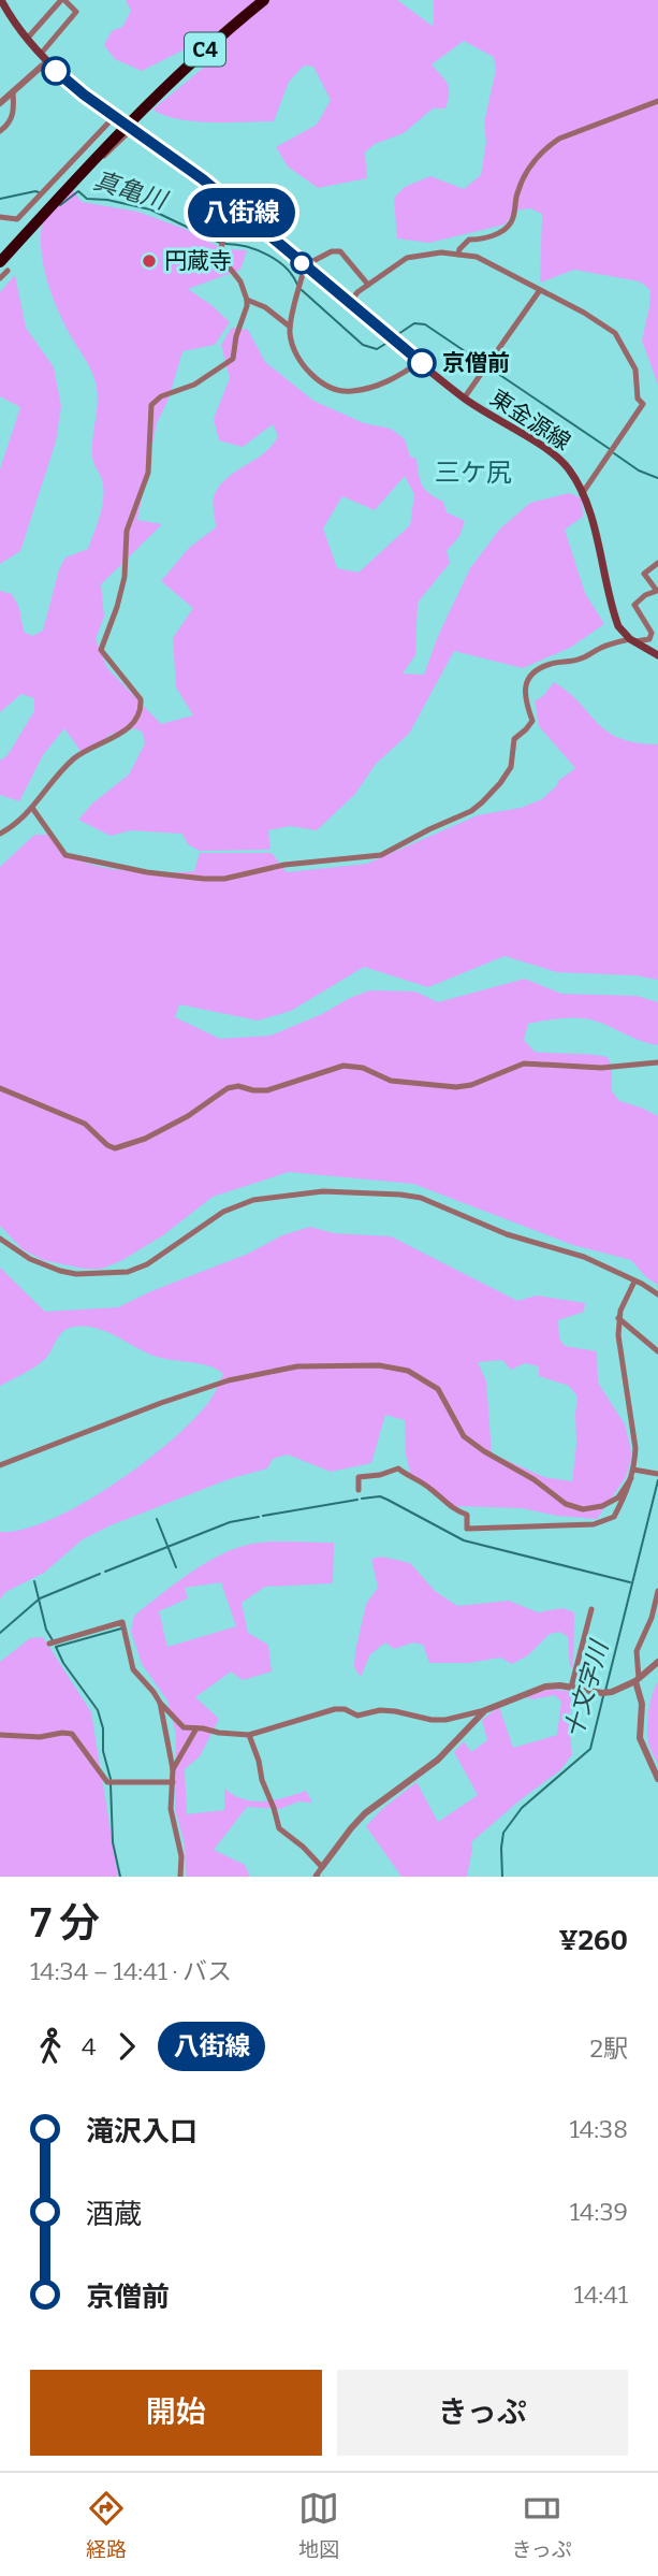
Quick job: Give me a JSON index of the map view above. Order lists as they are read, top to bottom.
{
  "streets": {
    "highway": ["C4"],
    "main road": ["東金源線"]
  },
  "districts": ["三ケ尻"],
  "water": ["真亀川", "十文字川"],
  "places": ["円蔵寺", "京僧前"],
  "lines": ["bus line 八街線"],
  "page": {
    "on_map": "八街線",
    "heading": ["7 分", "14:34 – 14:41 · バス", "¥260"],
    "legs": ["4", "八街線", "2駅"],
    "list": [
      {
        "name": "滝沢入口",
        "value": "14:38"
      },
      {
        "name": "酒蔵",
        "value": "14:39"
      },
      {
        "name": "京僧前",
        "value": "14:41"
      }
    ],
    "buttons": ["開始", "きっぷ"],
    "tabs": ["経路", "地図", "きっぷ"]
  }
}
